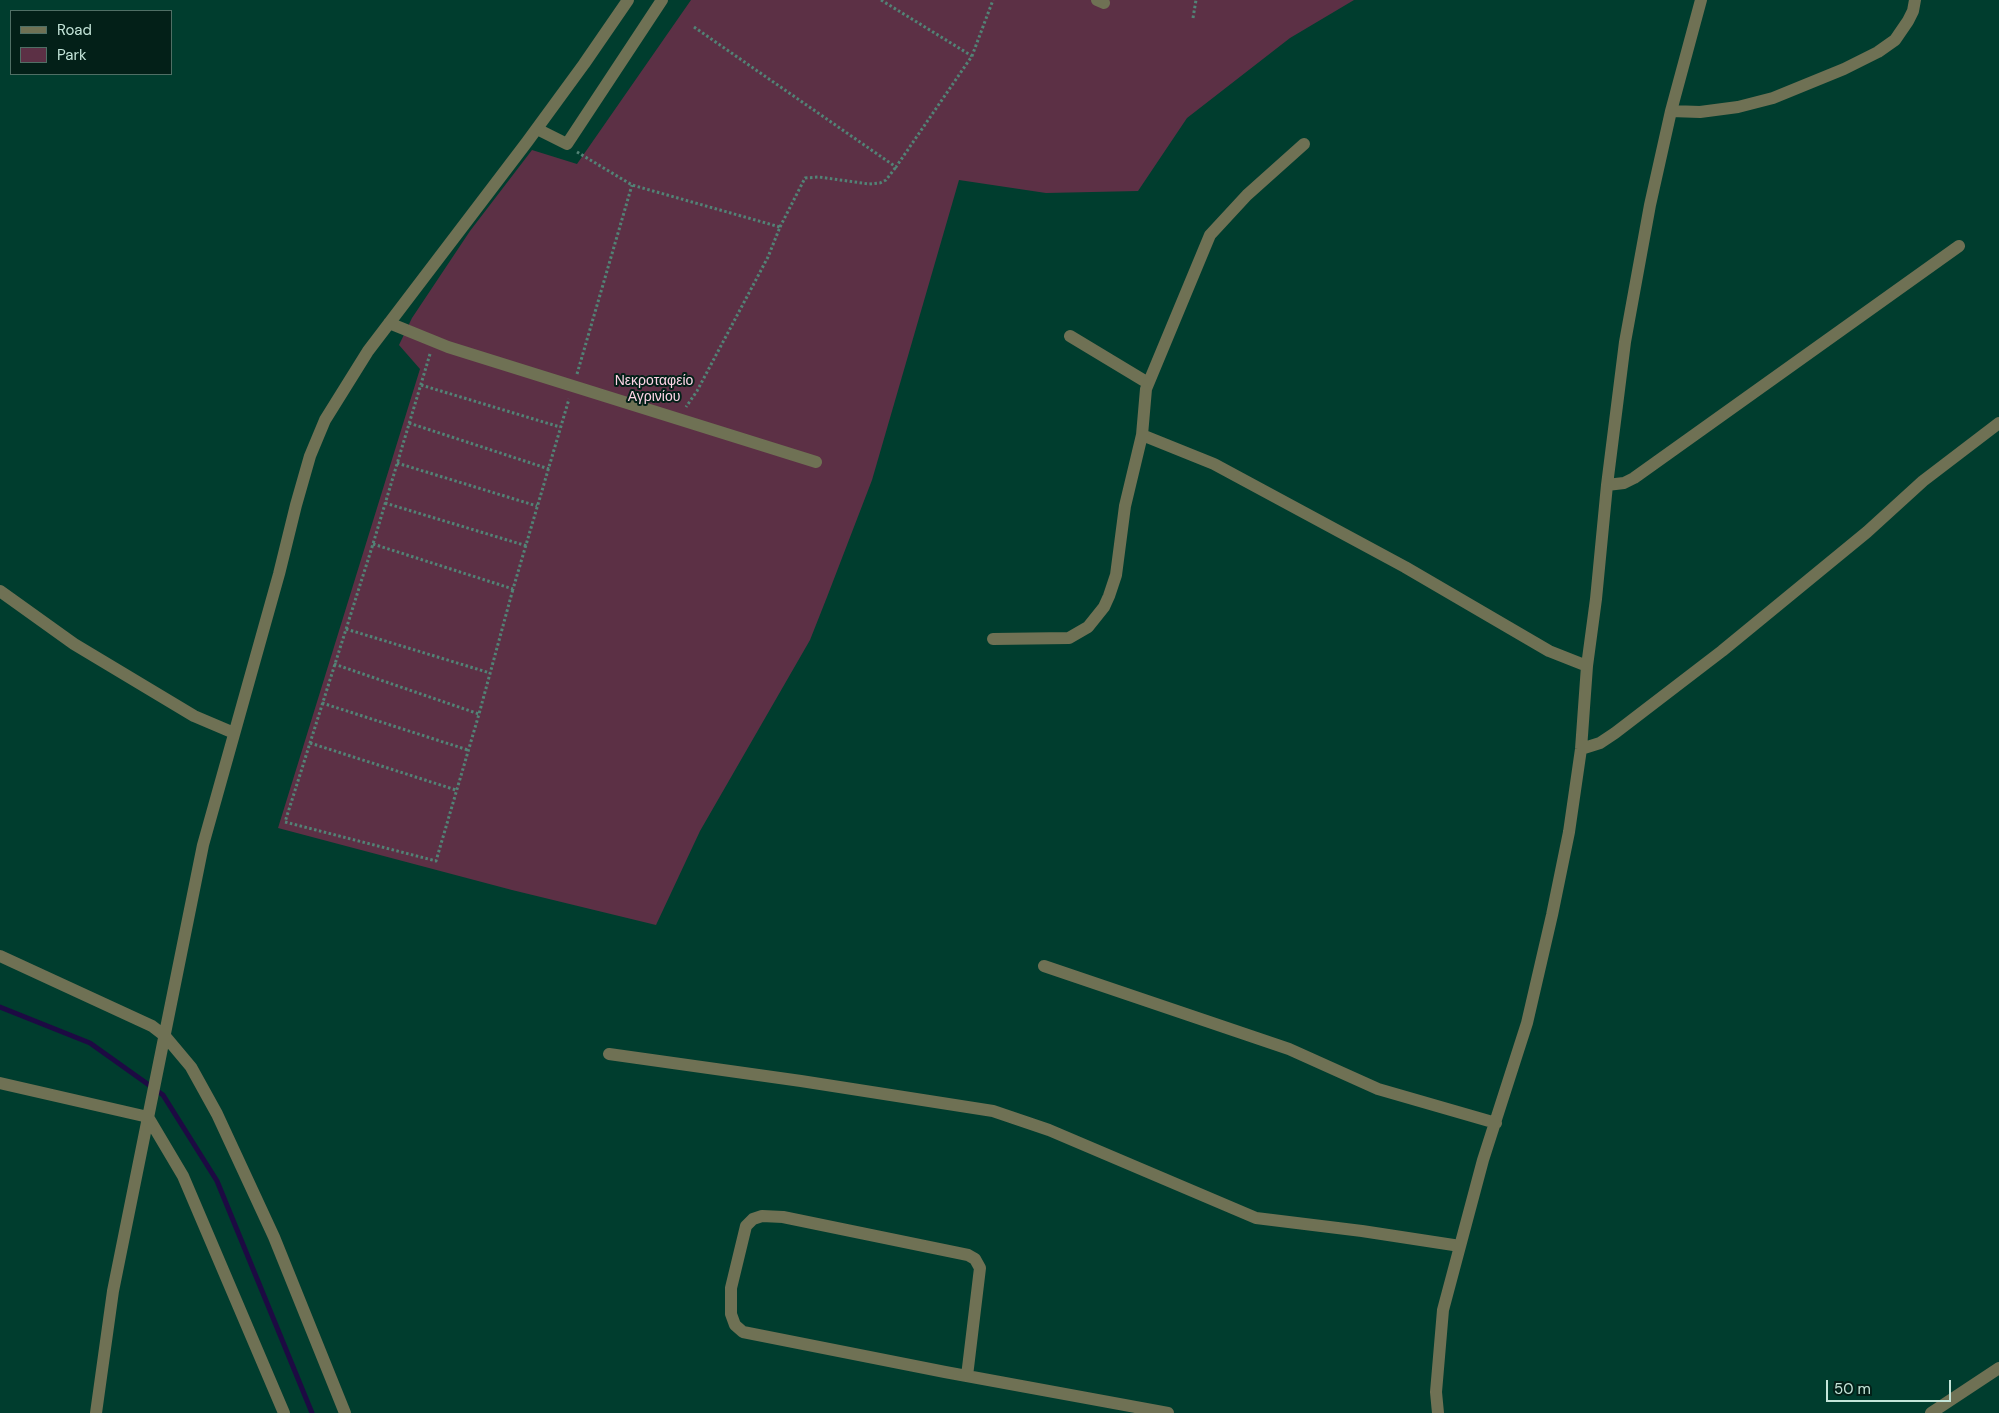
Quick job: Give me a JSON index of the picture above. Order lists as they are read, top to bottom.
{
  "parks": ["Νεκροταφείο Αγρινίου"],
  "legend": ["Road", "Park"],
  "scale_bar": "50 m"
}
